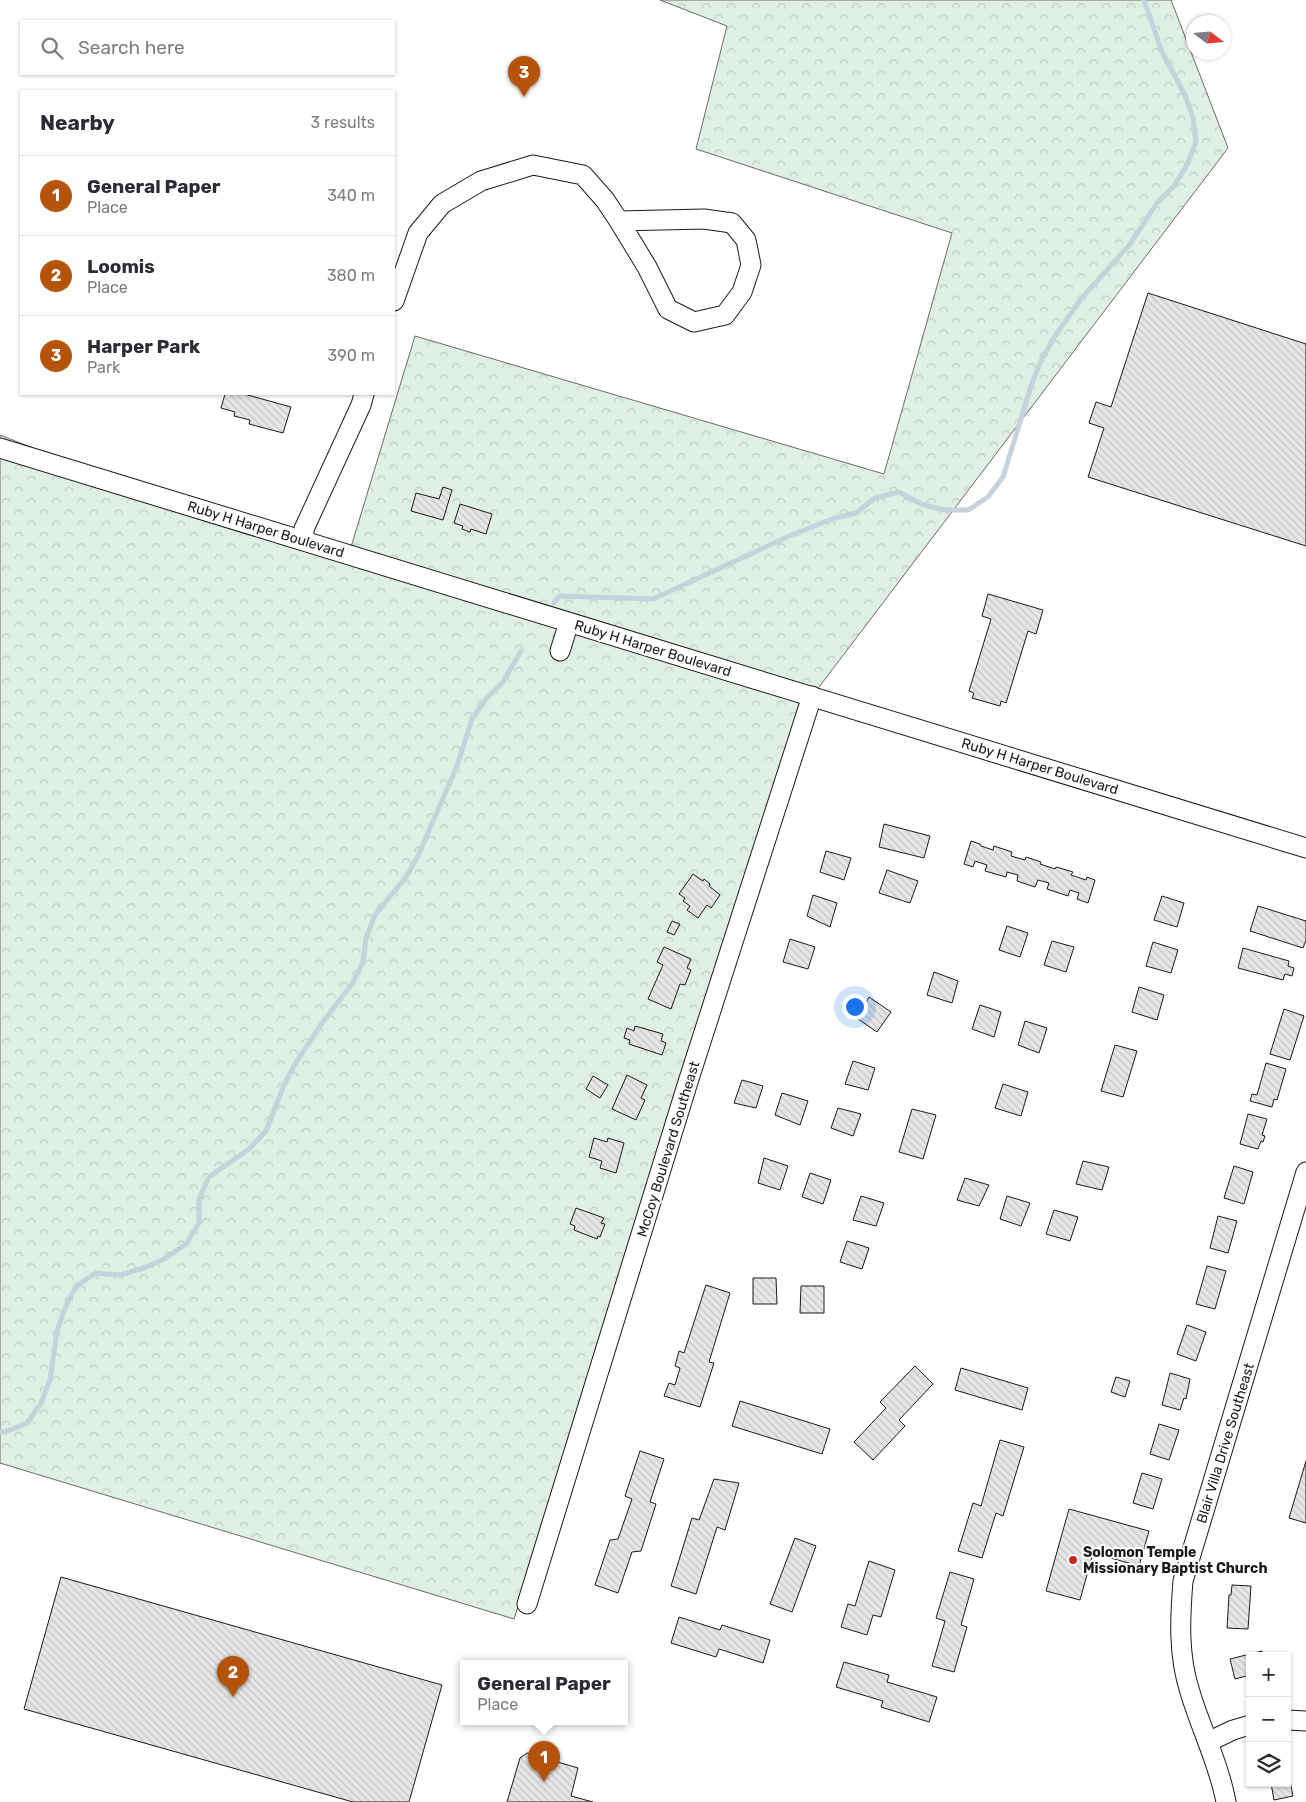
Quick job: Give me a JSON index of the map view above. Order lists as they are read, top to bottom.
{
  "streets": {
    "street": ["Ruby H Harper Boulevard", "McCoy Boulevard Southeast", "Blair Villa Drive Southeast"]
  },
  "crossings": [
    ["Ruby H Harper Boulevard", "McCoy Boulevard Southeast"]
  ],
  "places": ["Solomon Temple Missionary Baptist Church"],
  "north": "right",
  "page": {
    "search": "Search here",
    "pins": ["3", "2", "1"],
    "heading": ["Nearby", "3 results"],
    "list": [
      {
        "mark": "1",
        "name": "General Paper",
        "note": "Place",
        "value": "340 m"
      },
      {
        "mark": "2",
        "name": "Loomis",
        "note": "Place",
        "value": "380 m"
      },
      {
        "mark": "3",
        "name": "Harper Park",
        "note": "Park",
        "value": "390 m"
      }
    ],
    "map_buttons": ["+", "−"],
    "popup": ["General Paper", "Place"]
  }
}
